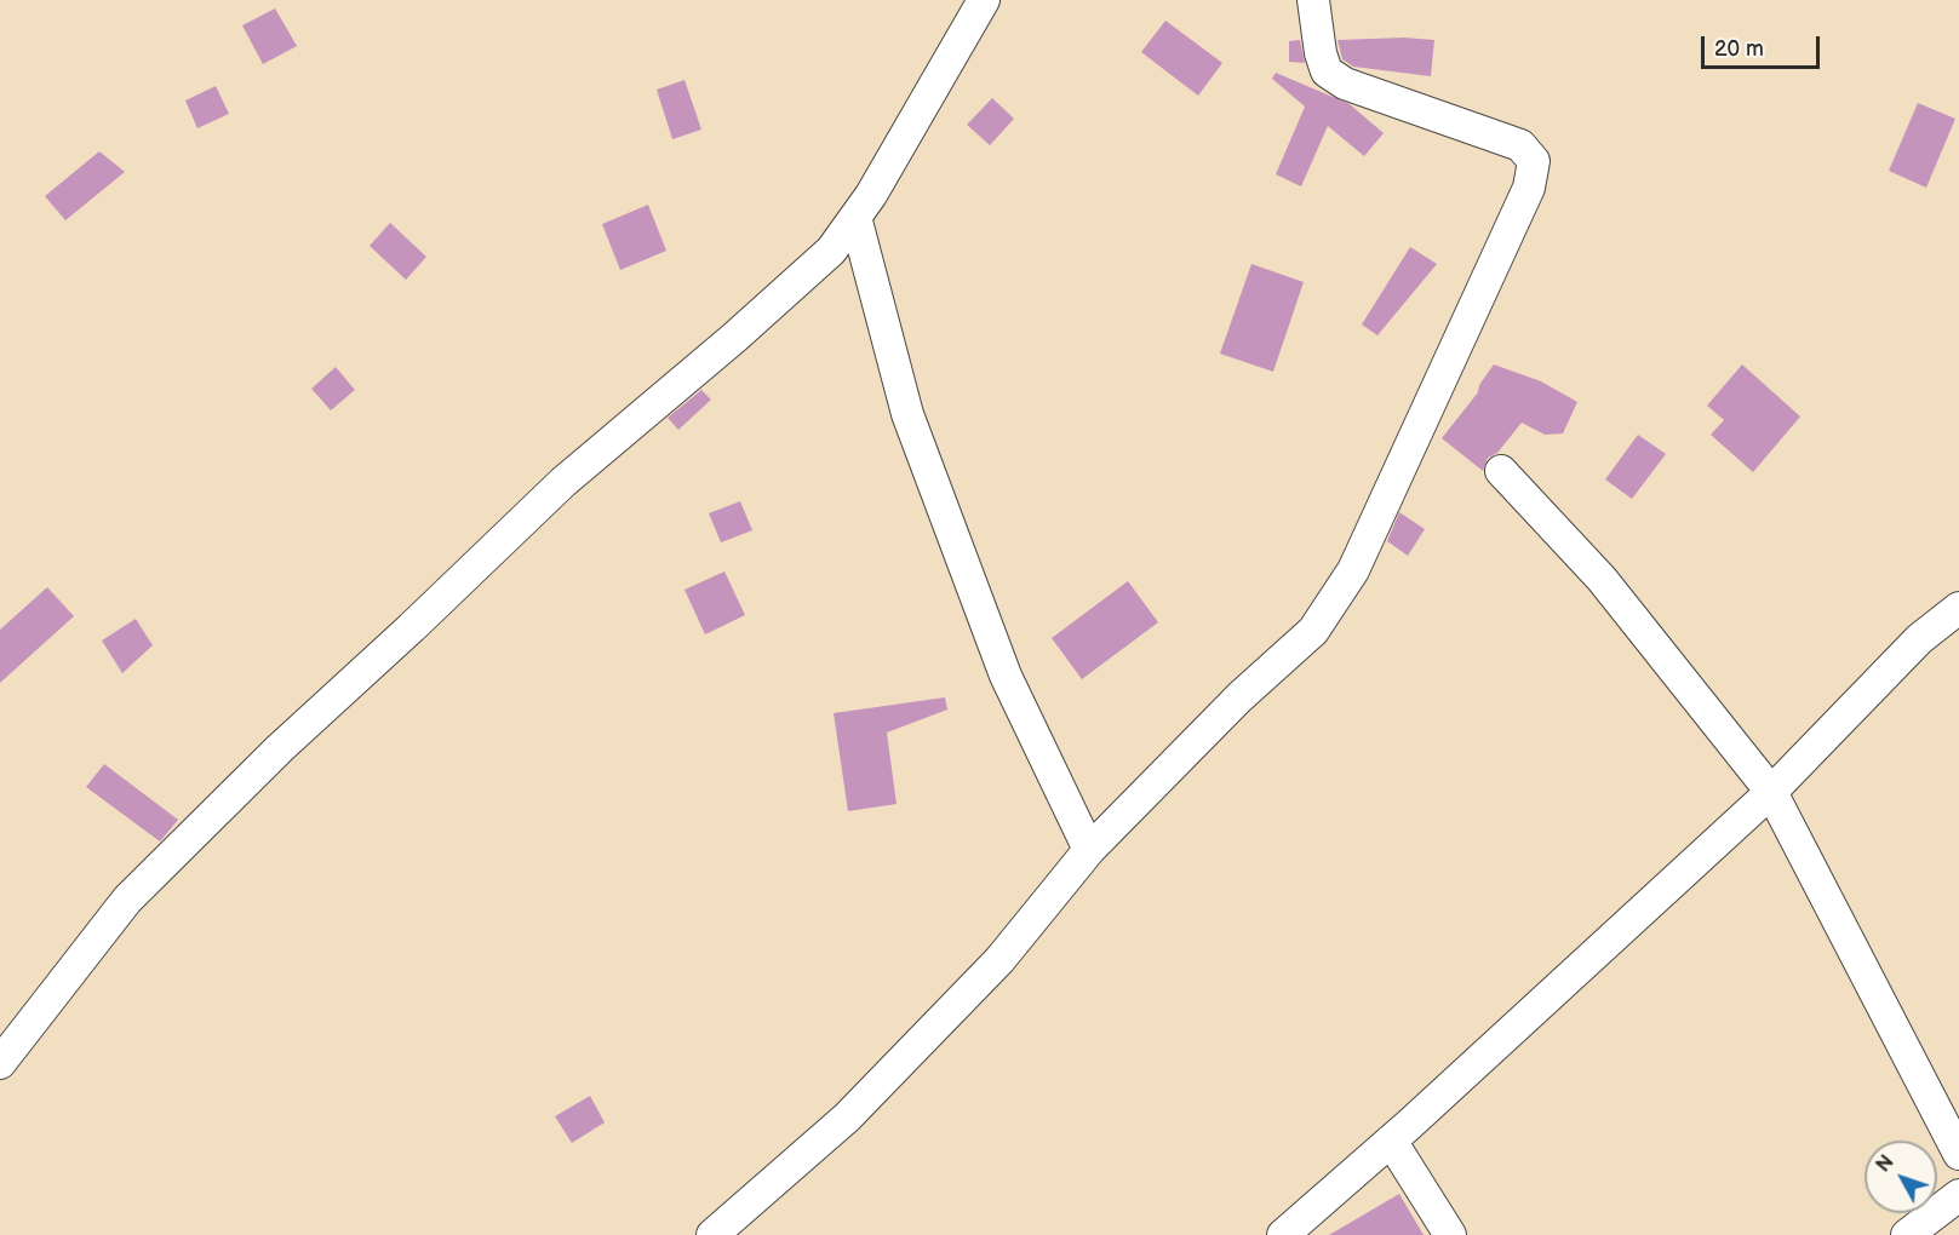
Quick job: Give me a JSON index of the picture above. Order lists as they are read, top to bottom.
{
  "scale_bar": "20 m",
  "north": "top left"
}
